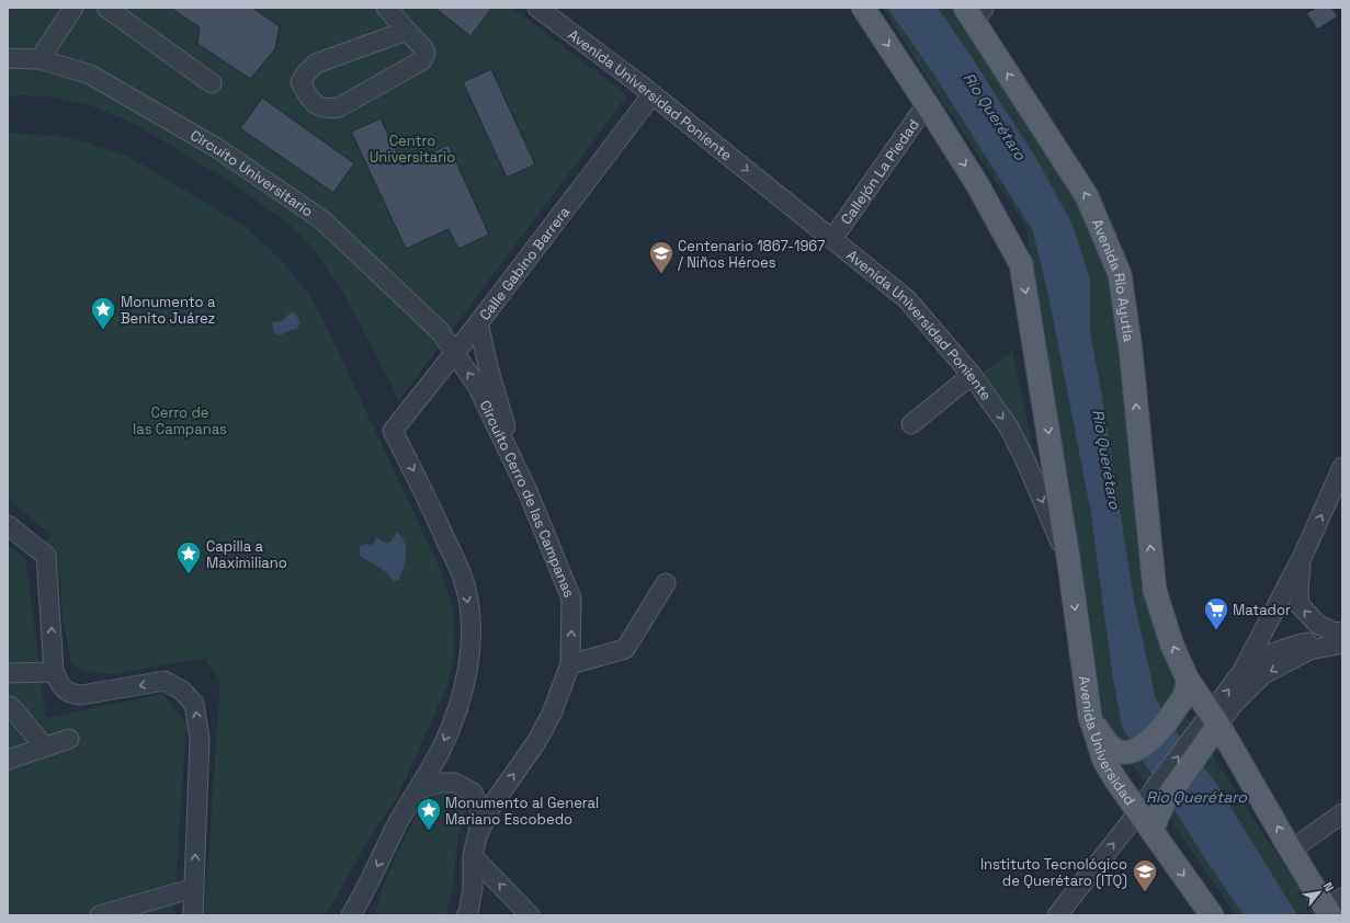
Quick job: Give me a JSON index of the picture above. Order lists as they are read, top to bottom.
{
  "streets": {
    "main road": ["Avenida Río Ayutla", "Avenida Universidad"],
    "street": [
      "Avenida Universidad Poniente",
      "Callejón La Piedad",
      "Circuito Universitario",
      "Calle Gabino Barrera",
      "Circuito Cerro de las Campanas"
    ]
  },
  "crossings": [
    ["Avenida Universidad Poniente", "Callejón La Piedad"],
    ["Avenida Universidad Poniente", "Calle Gabino Barrera"],
    ["Avenida Universidad Poniente", "Avenida Universidad"],
    ["Circuito Universitario", "Calle Gabino Barrera"],
    ["Circuito Universitario", "Circuito Cerro de las Campanas"],
    ["Calle Gabino Barrera", "Circuito Cerro de las Campanas"]
  ],
  "one_way": ["Avenida Universidad Poniente", "Calle Gabino Barrera", "Circuito Cerro de las Campanas"],
  "water": ["Río Querétaro", "Rio Querétaro"],
  "parks": ["Centro Universitario", "Cerro de las Campanas"],
  "places": {
    "school or university": ["Centenario 1867-1967 / Niños Héroes", "Instituto Tecnológico de Querétaro (ITQ)"],
    "place": ["Monumento a Benito Juárez", "Capilla a Maximiliano", "Monumento al General Mariano Escobedo"],
    "supermarket": ["Matador"]
  },
  "north": "top right"
}
